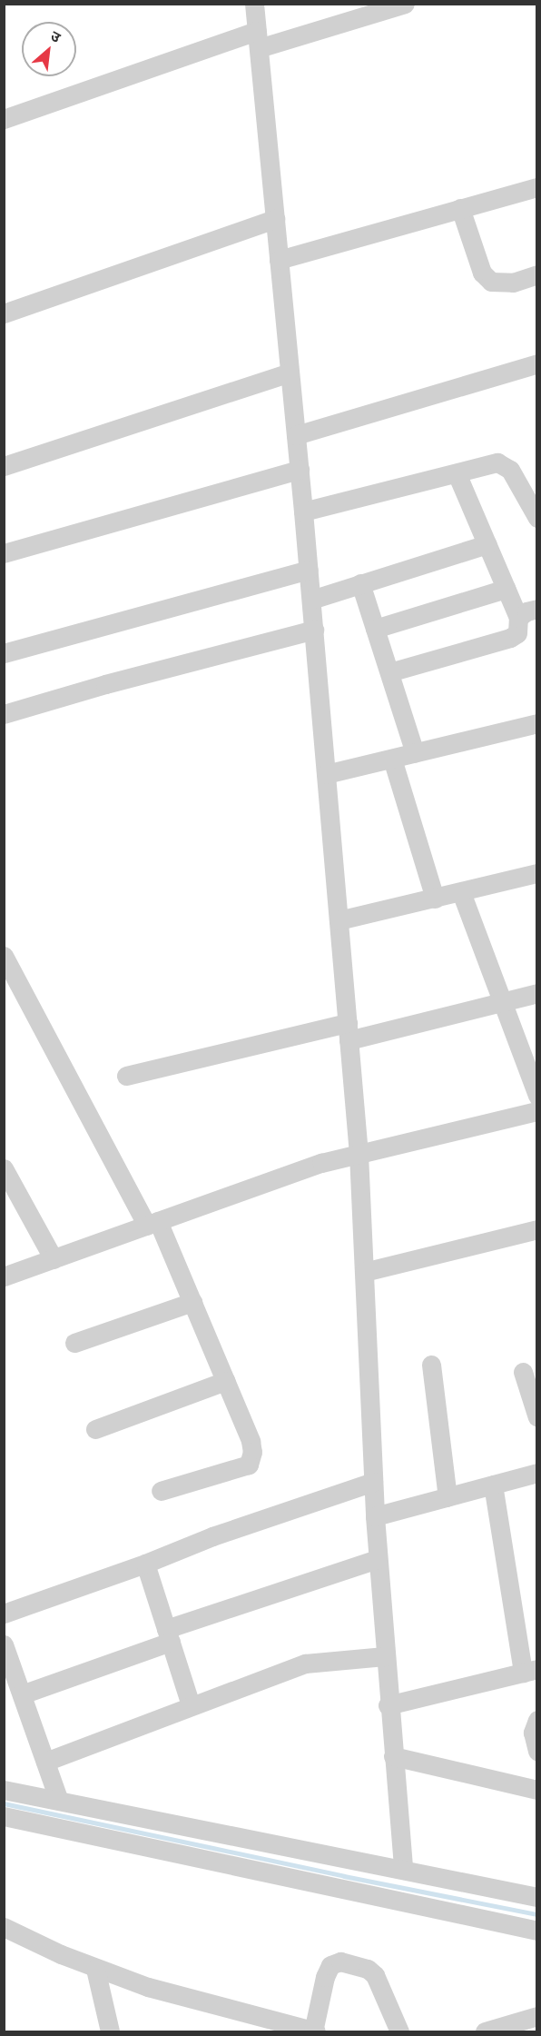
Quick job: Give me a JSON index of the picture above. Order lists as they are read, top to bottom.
{
  "north": "top right"
}
